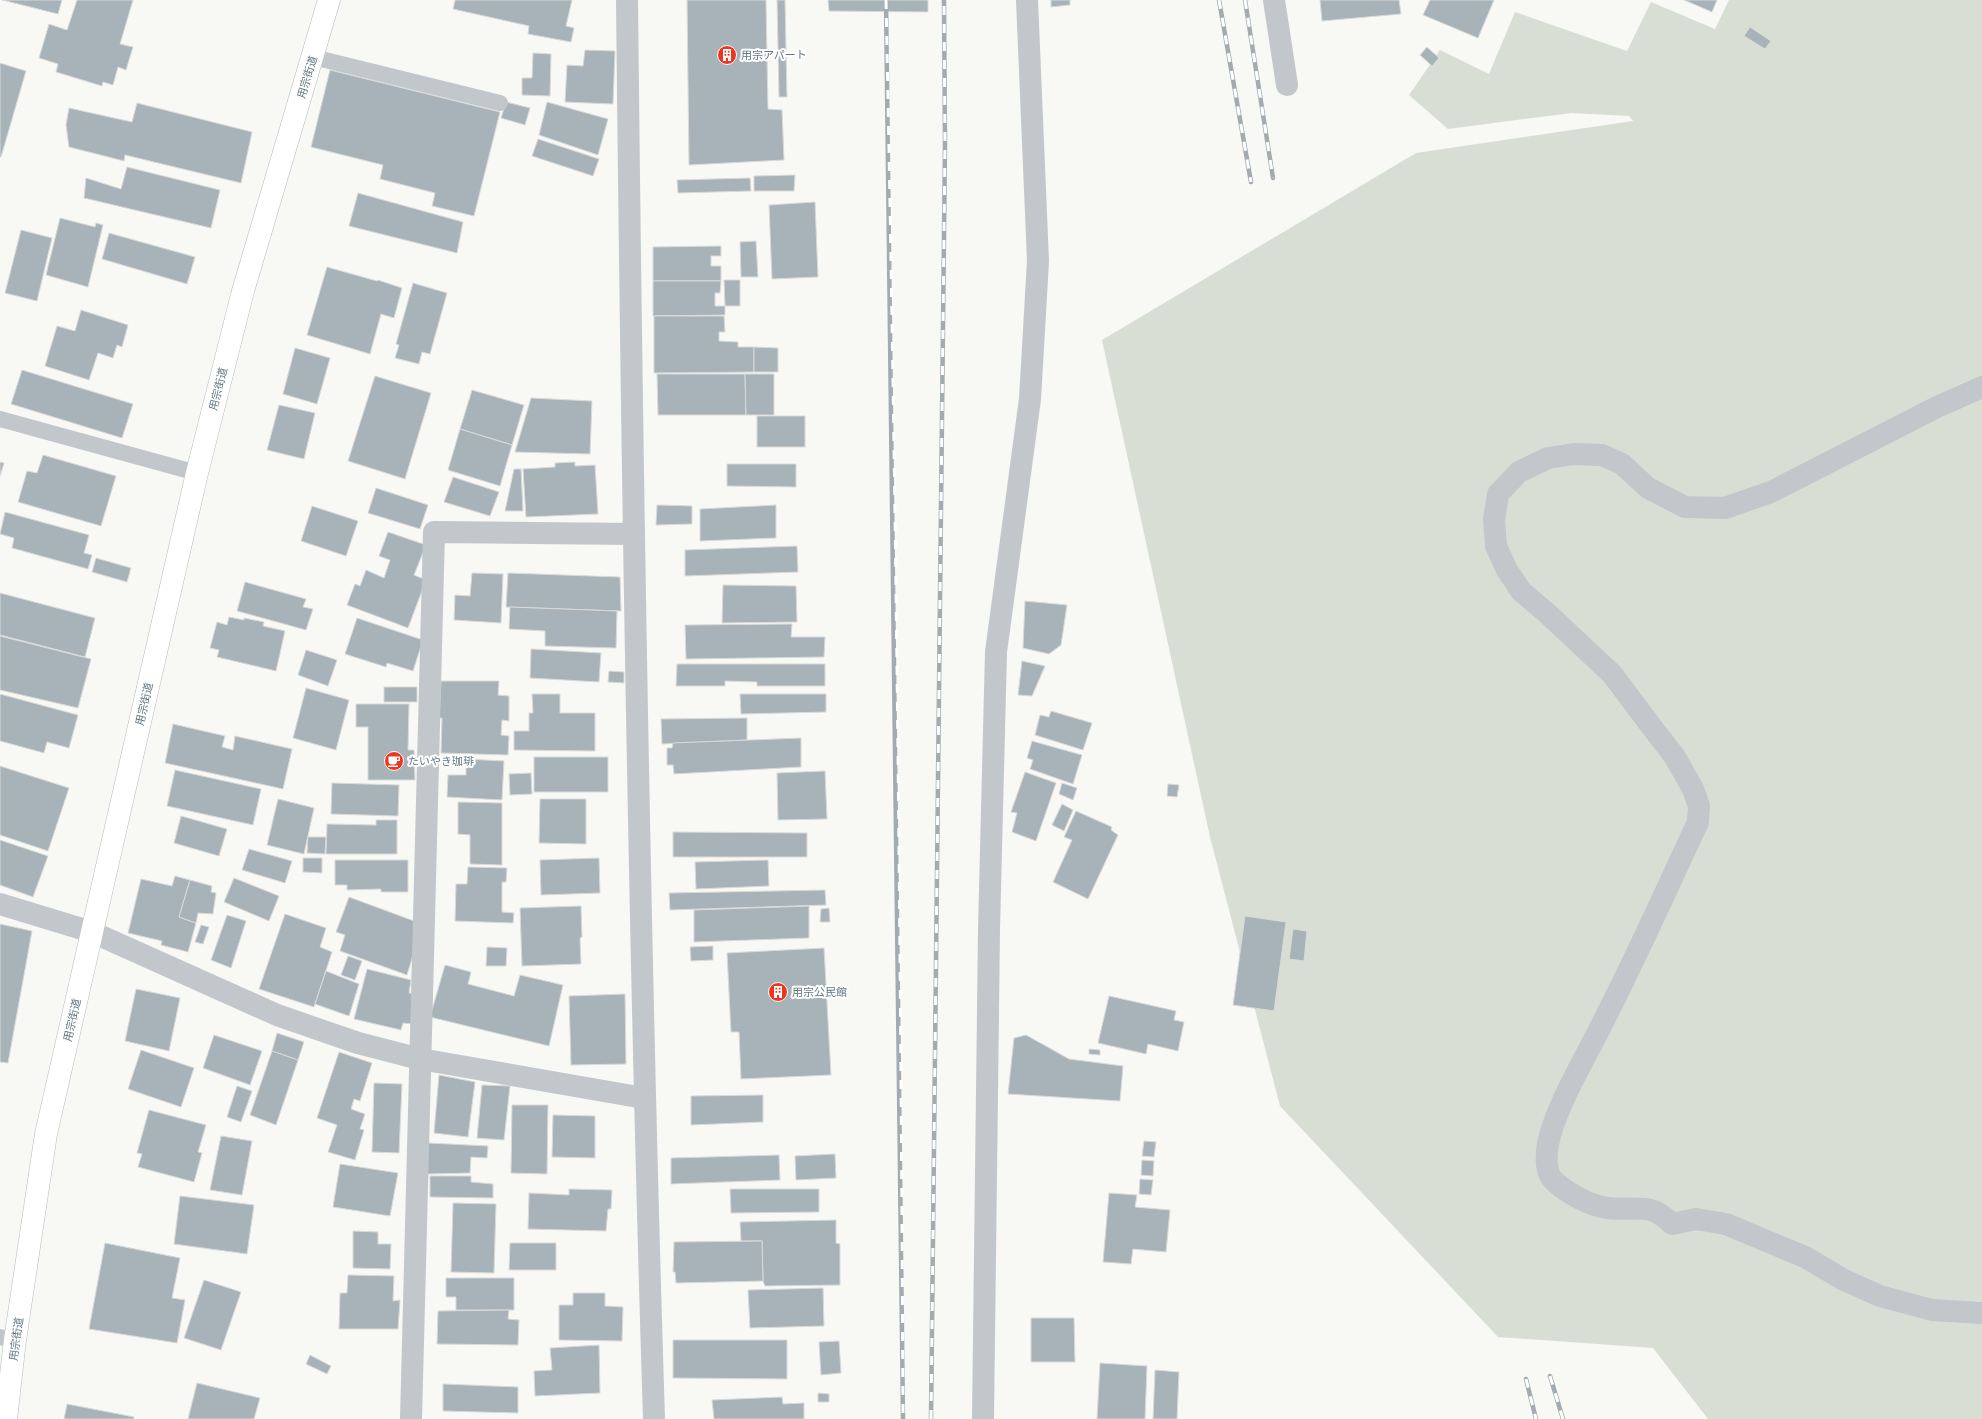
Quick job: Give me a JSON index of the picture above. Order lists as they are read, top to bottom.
{
  "streets": {
    "main road": ["用宗街道"]
  },
  "places": {
    "building": ["用宗アパート", "用宗公民館"],
    "cafe": ["たいやき珈琲"]
  }
}
